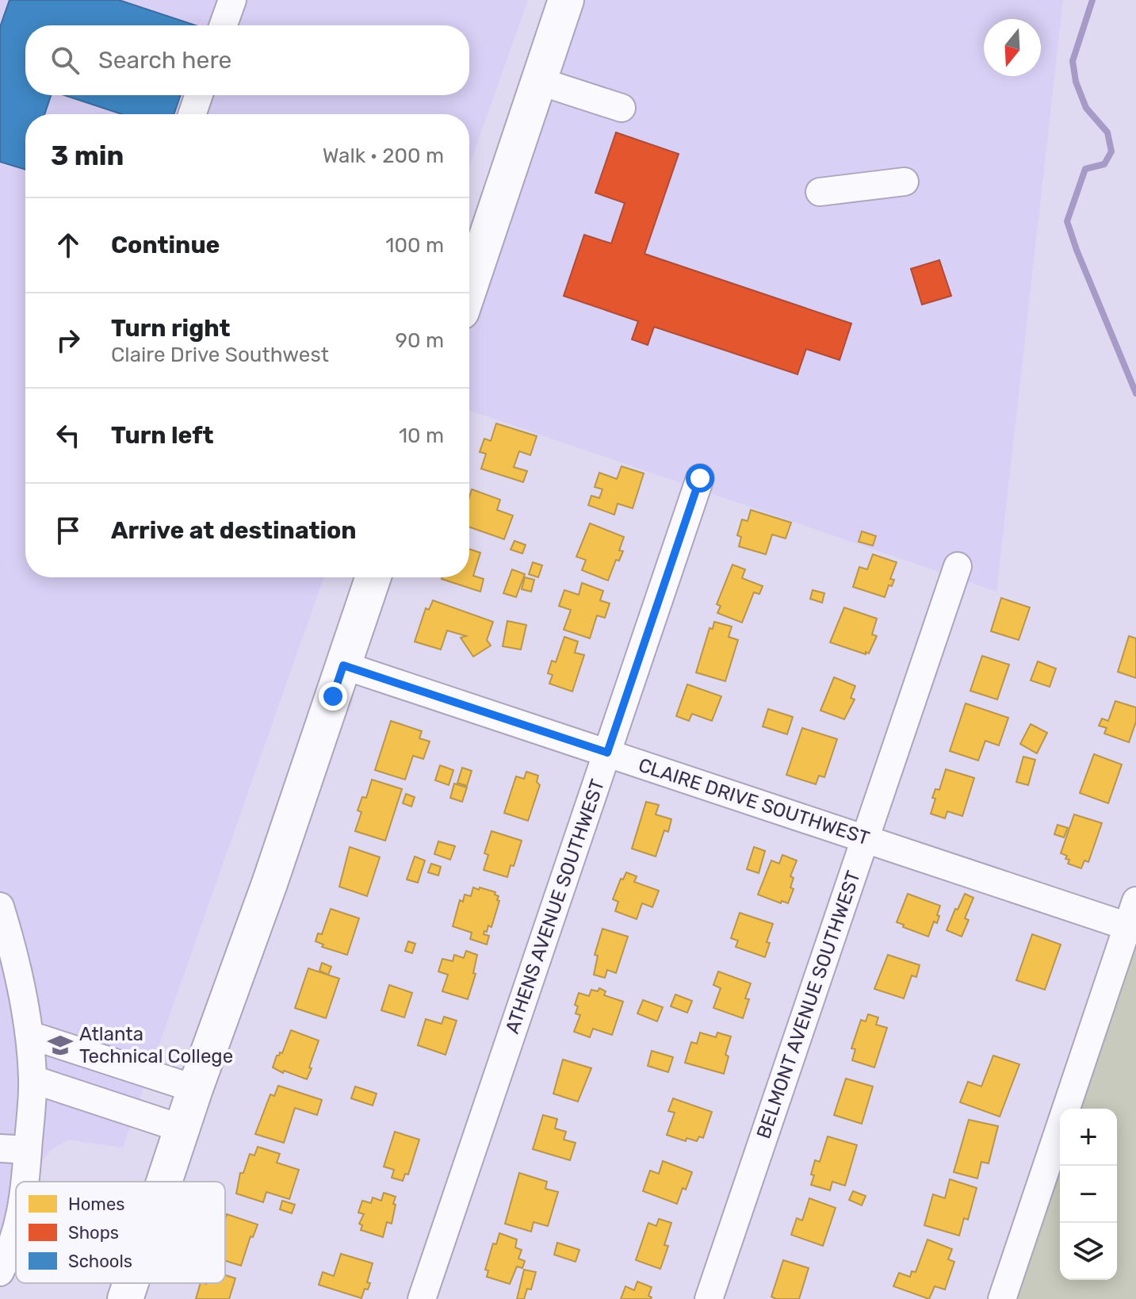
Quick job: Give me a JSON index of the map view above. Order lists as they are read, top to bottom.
{
  "streets": {
    "street": ["CLAIRE DRIVE SOUTHWEST", "ATHENS AVENUE SOUTHWEST", "BELMONT AVENUE SOUTHWEST"]
  },
  "crossings": [
    ["CLAIRE DRIVE SOUTHWEST", "ATHENS AVENUE SOUTHWEST"],
    ["CLAIRE DRIVE SOUTHWEST", "BELMONT AVENUE SOUTHWEST"]
  ],
  "places": {
    "school or university": ["Atlanta Technical College"]
  },
  "legend": ["Homes", "Shops", "Schools"],
  "north": "bottom",
  "page": {
    "search": "Search here",
    "heading": ["3 min", "Walk · 200 m"],
    "list": [
      ["Continue", "100 m"],
      ["Turn right", "Claire Drive Southwest", "90 m"],
      ["Turn left", "10 m"],
      "Arrive at destination"
    ],
    "map_buttons": ["+", "−"]
  }
}
